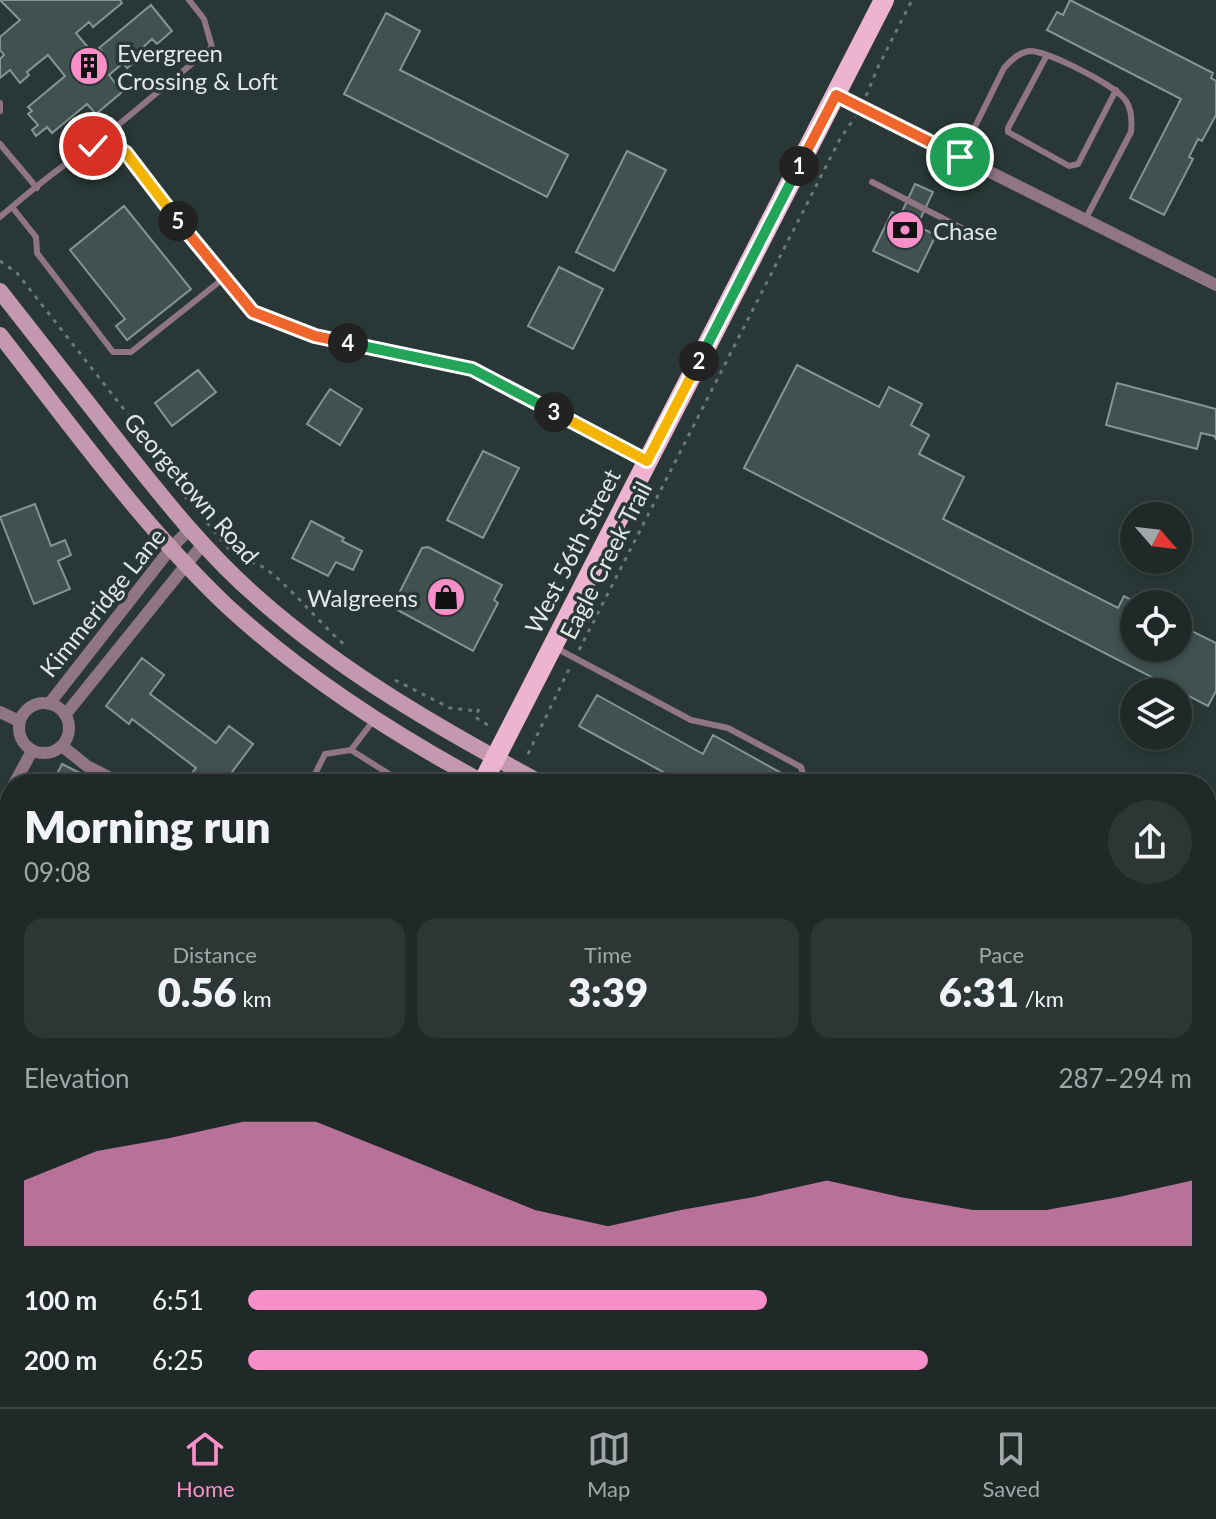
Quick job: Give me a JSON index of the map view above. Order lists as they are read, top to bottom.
{
  "streets": {
    "main road": ["Georgetown Road", "West 56th Street"],
    "street": ["Kimmeridge Lane"],
    "path": ["Eagle Creek Trail"]
  },
  "crossings": [
    ["Georgetown Road", "West 56th Street"],
    ["Georgetown Road", "Kimmeridge Lane"]
  ],
  "places": {
    "building": ["Evergreen Crossing & Loft"],
    "bank": ["Chase"],
    "shop": ["Walgreens"]
  },
  "north": "bottom right",
  "page": {
    "pins": [
      "1",
      "5",
      "4",
      "2",
      "3"
    ],
    "heading": ["Morning run", "09:08"],
    "stats": [
      ["Distance", "0.56 km"],
      ["Time", "3:39"],
      ["Pace", "6:31 /km"]
    ],
    "chart": ["Elevation", "287–294 m"],
    "list": [
      {
        "name": "100 m",
        "note": "6:51"
      },
      {
        "name": "200 m",
        "note": "6:25"
      }
    ],
    "tabs": ["Home", "Map", "Saved"]
  }
}
